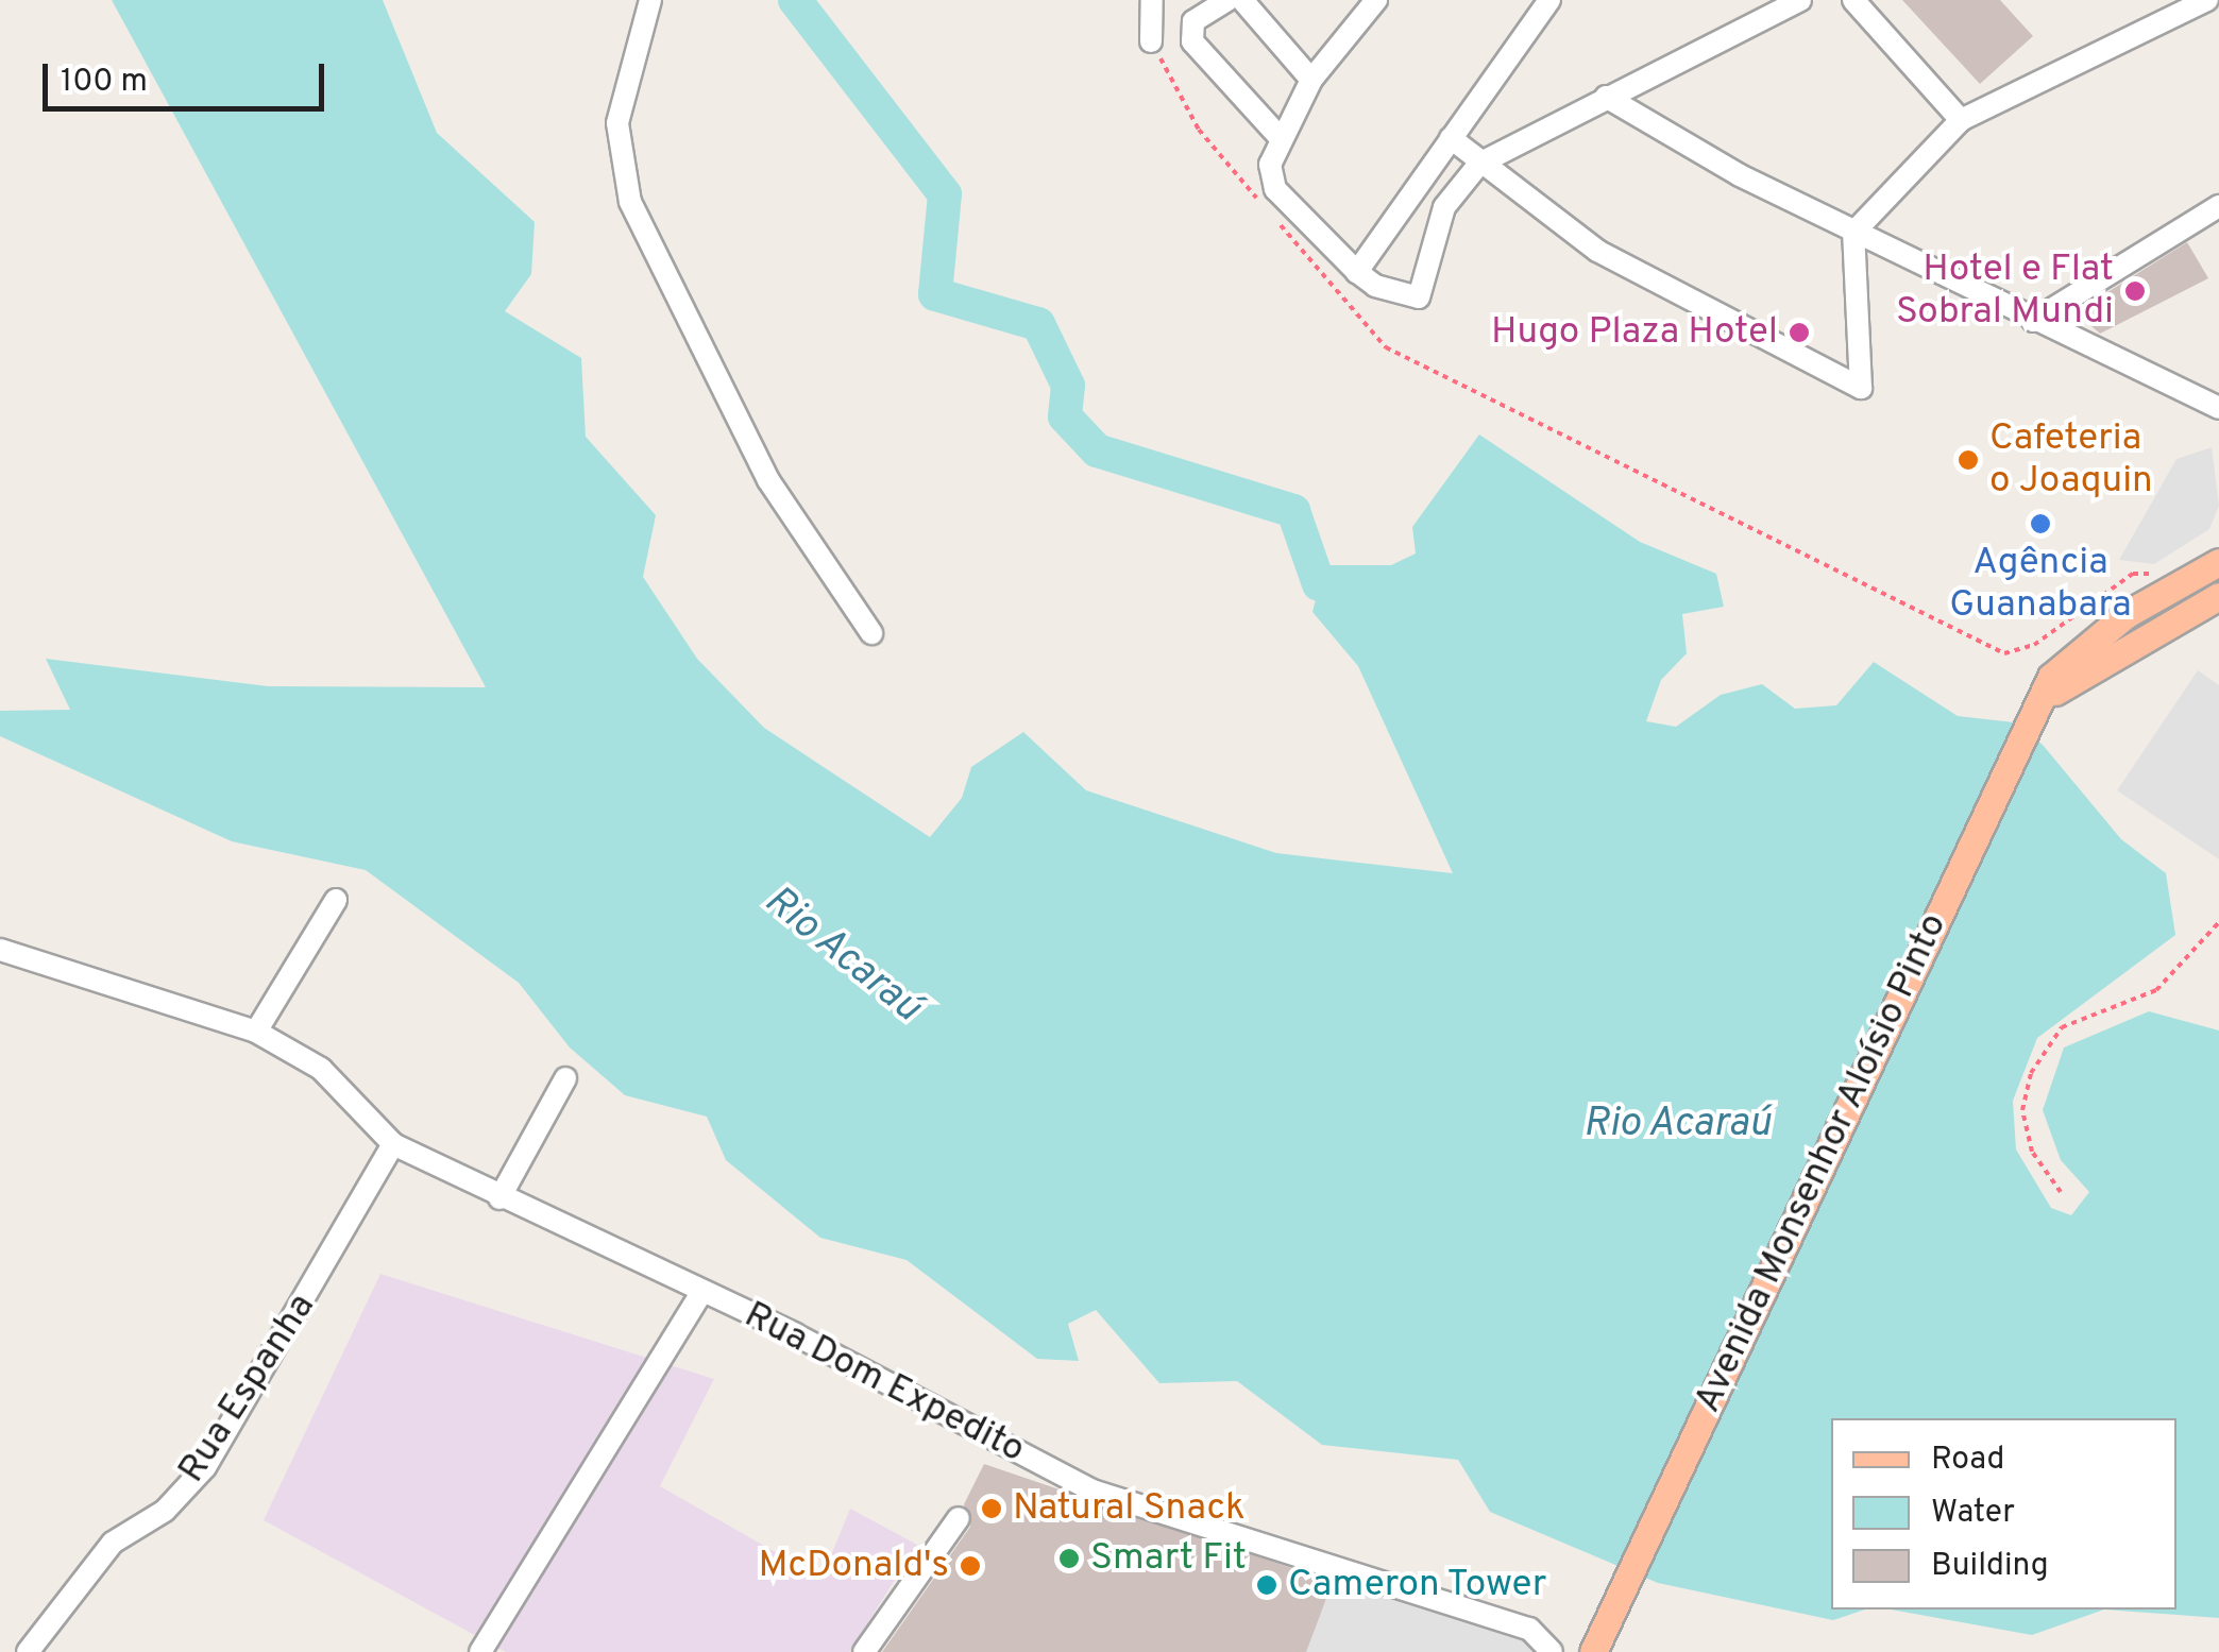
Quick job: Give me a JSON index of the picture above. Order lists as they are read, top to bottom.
{
  "streets": {
    "main road": ["Avenida Monsenhor Aloísio Pinto"],
    "street": ["Rua Dom Expedito", "Rua Espanha"]
  },
  "crossings": [
    ["Rua Dom Expedito", "Rua Espanha"]
  ],
  "water": ["Rio Acaraú"],
  "places": [
    "Hotel e Flat Sobral Mundi",
    "Hugo Plaza Hotel",
    "Cafeteria o Joaquin",
    "Agência Guanabara",
    "Natural Snack",
    "Smart Fit",
    "McDonald's",
    "Cameron Tower"
  ],
  "legend": ["Road", "Water", "Building"],
  "scale_bar": "100 m"
}
